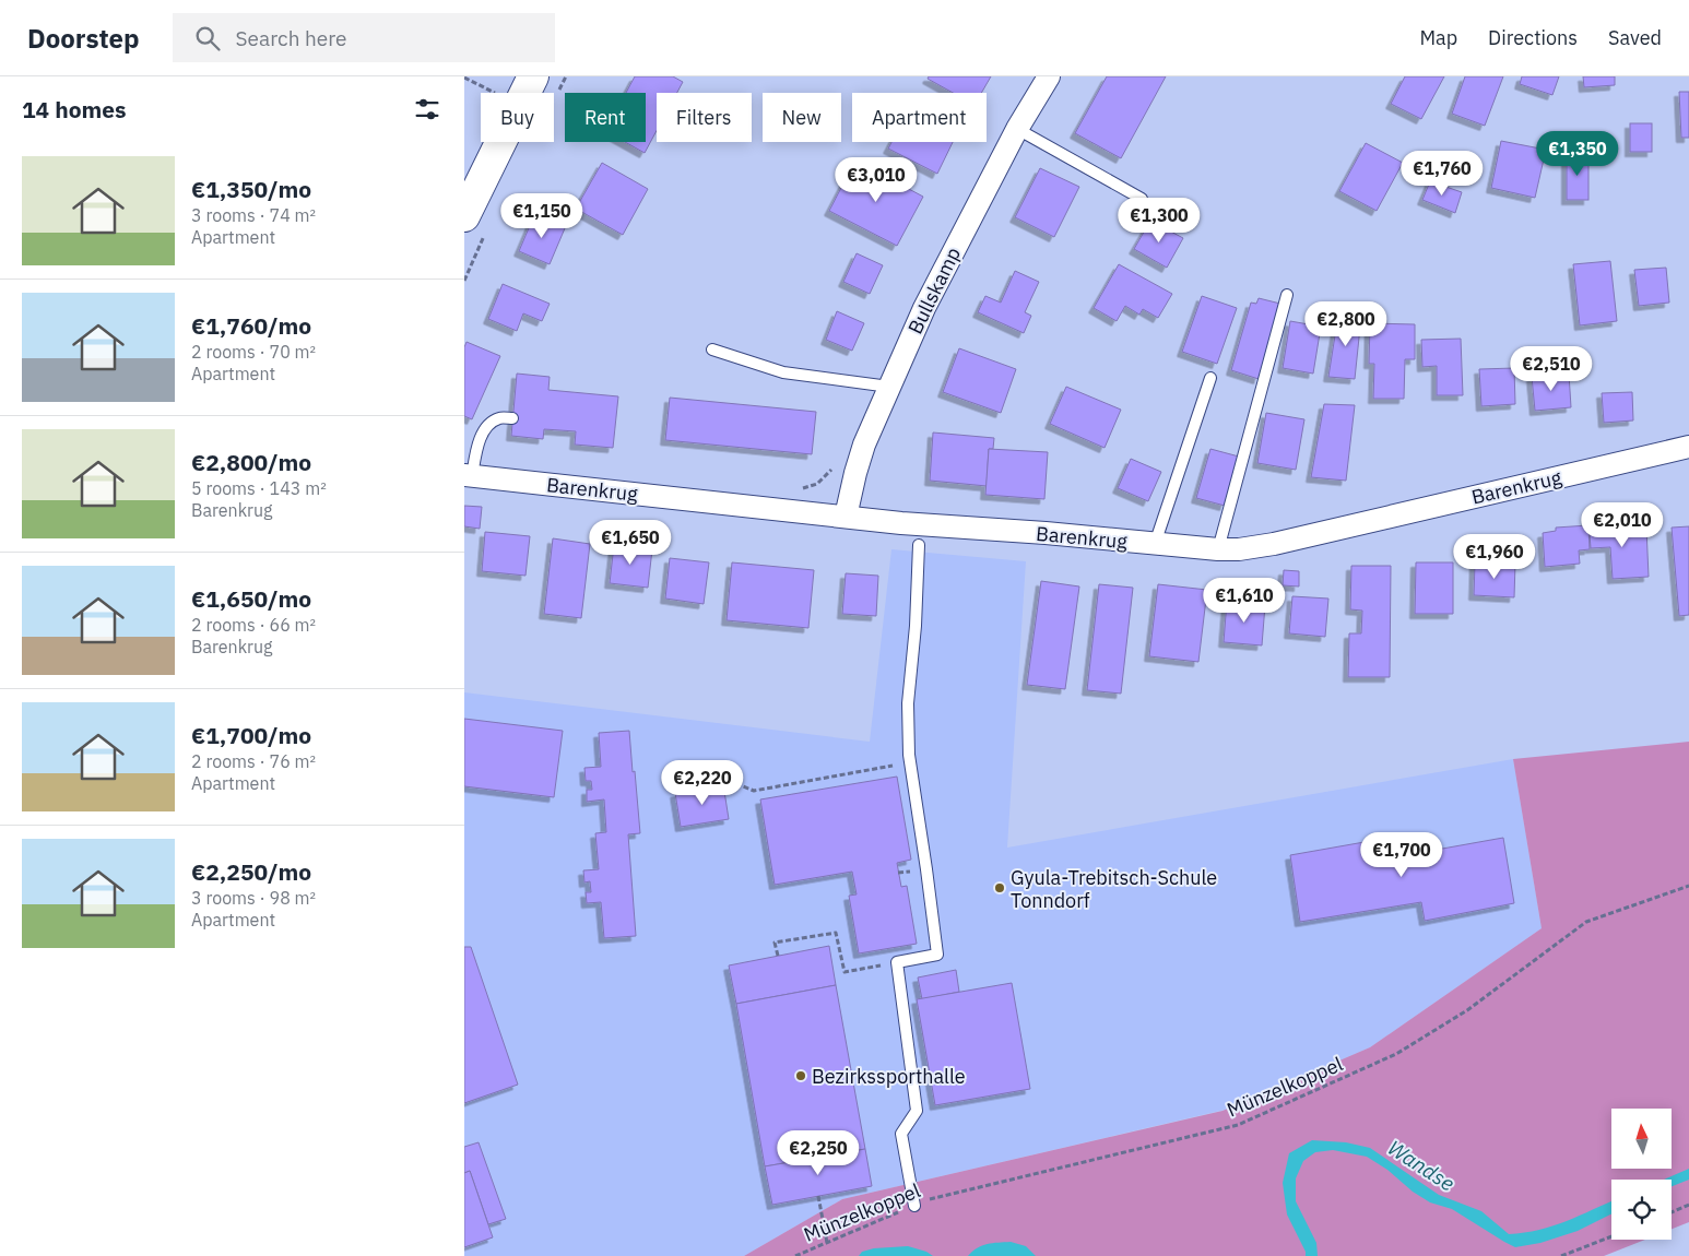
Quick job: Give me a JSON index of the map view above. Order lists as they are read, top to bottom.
{
  "streets": {
    "street": ["Bullskamp", "Barenkrug"],
    "path": ["Münzelkoppel"]
  },
  "crossings": [
    ["Bullskamp", "Barenkrug"]
  ],
  "water": ["Wandse"],
  "places": ["Gyula-Trebitsch-Schule Tonndorf", "Bezirkssporthalle"],
  "north": "top",
  "page": {
    "header": "Doorstep",
    "search": "Search here",
    "nav": ["Map", "Directions", "Saved"],
    "heading": "14 homes",
    "chip": [
      "Buy",
      "Rent",
      "Filters",
      "New",
      "Apartment"
    ],
    "price": [
      "€1,350",
      "€1,760",
      "€3,010",
      "€1,150",
      "€1,300",
      "€2,800",
      "€2,510",
      "€2,010",
      "€1,650",
      "€1,960",
      "€1,610",
      "€2,220",
      "€1,700",
      "€2,250"
    ],
    "list": [
      {
        "name": "€1,350/mo",
        "note": "3 rooms · 74 m² · Apartment"
      },
      {
        "name": "€1,760/mo",
        "note": "2 rooms · 70 m² · Apartment"
      },
      {
        "name": "€2,800/mo",
        "note": "5 rooms · 143 m² · Barenkrug"
      },
      {
        "name": "€1,650/mo",
        "note": "2 rooms · 66 m² · Barenkrug"
      },
      {
        "name": "€1,700/mo",
        "note": "2 rooms · 76 m² · Apartment"
      },
      {
        "name": "€2,250/mo",
        "note": "3 rooms · 98 m² · Apartment"
      }
    ]
  }
}
